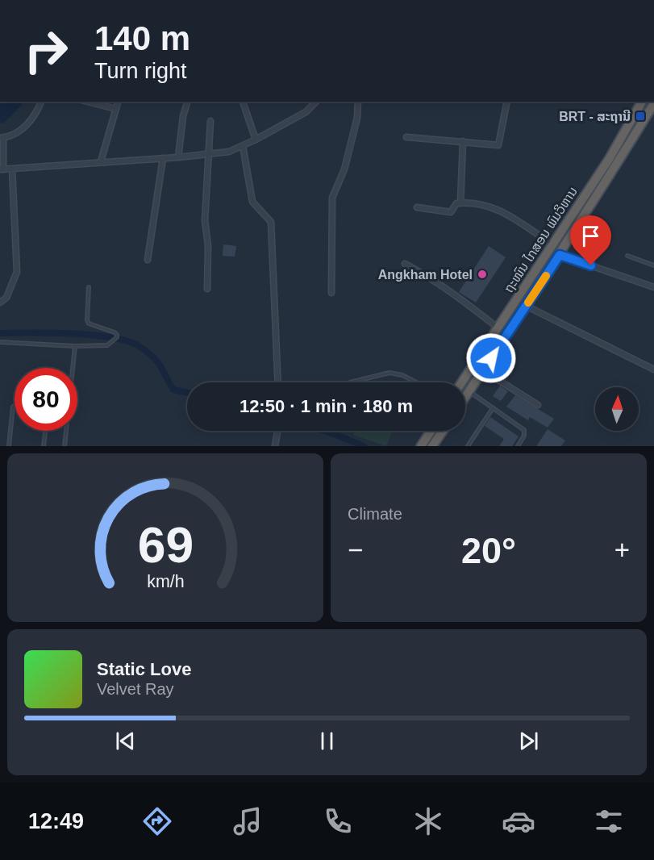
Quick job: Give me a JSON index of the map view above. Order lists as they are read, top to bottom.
{
  "streets": {
    "highway": ["ຖະໜົນ ໄກສອນ ພົມວິຫານ"]
  },
  "places": {
    "transit": ["BRT - ສະຖານີ"],
    "other": ["Angkham Hotel"]
  },
  "north": "top",
  "page": {
    "turn": ["140 m", "Turn right"],
    "limit": "80",
    "trip": "12:50 · 1 min · 180 m",
    "tile": "Climate",
    "heat": ["−", "20°", "+"],
    "song": ["Static Love", "Velvet Ray"],
    "tabs": "12:49",
    "gauge": ["69", "km/h"]
  }
}
